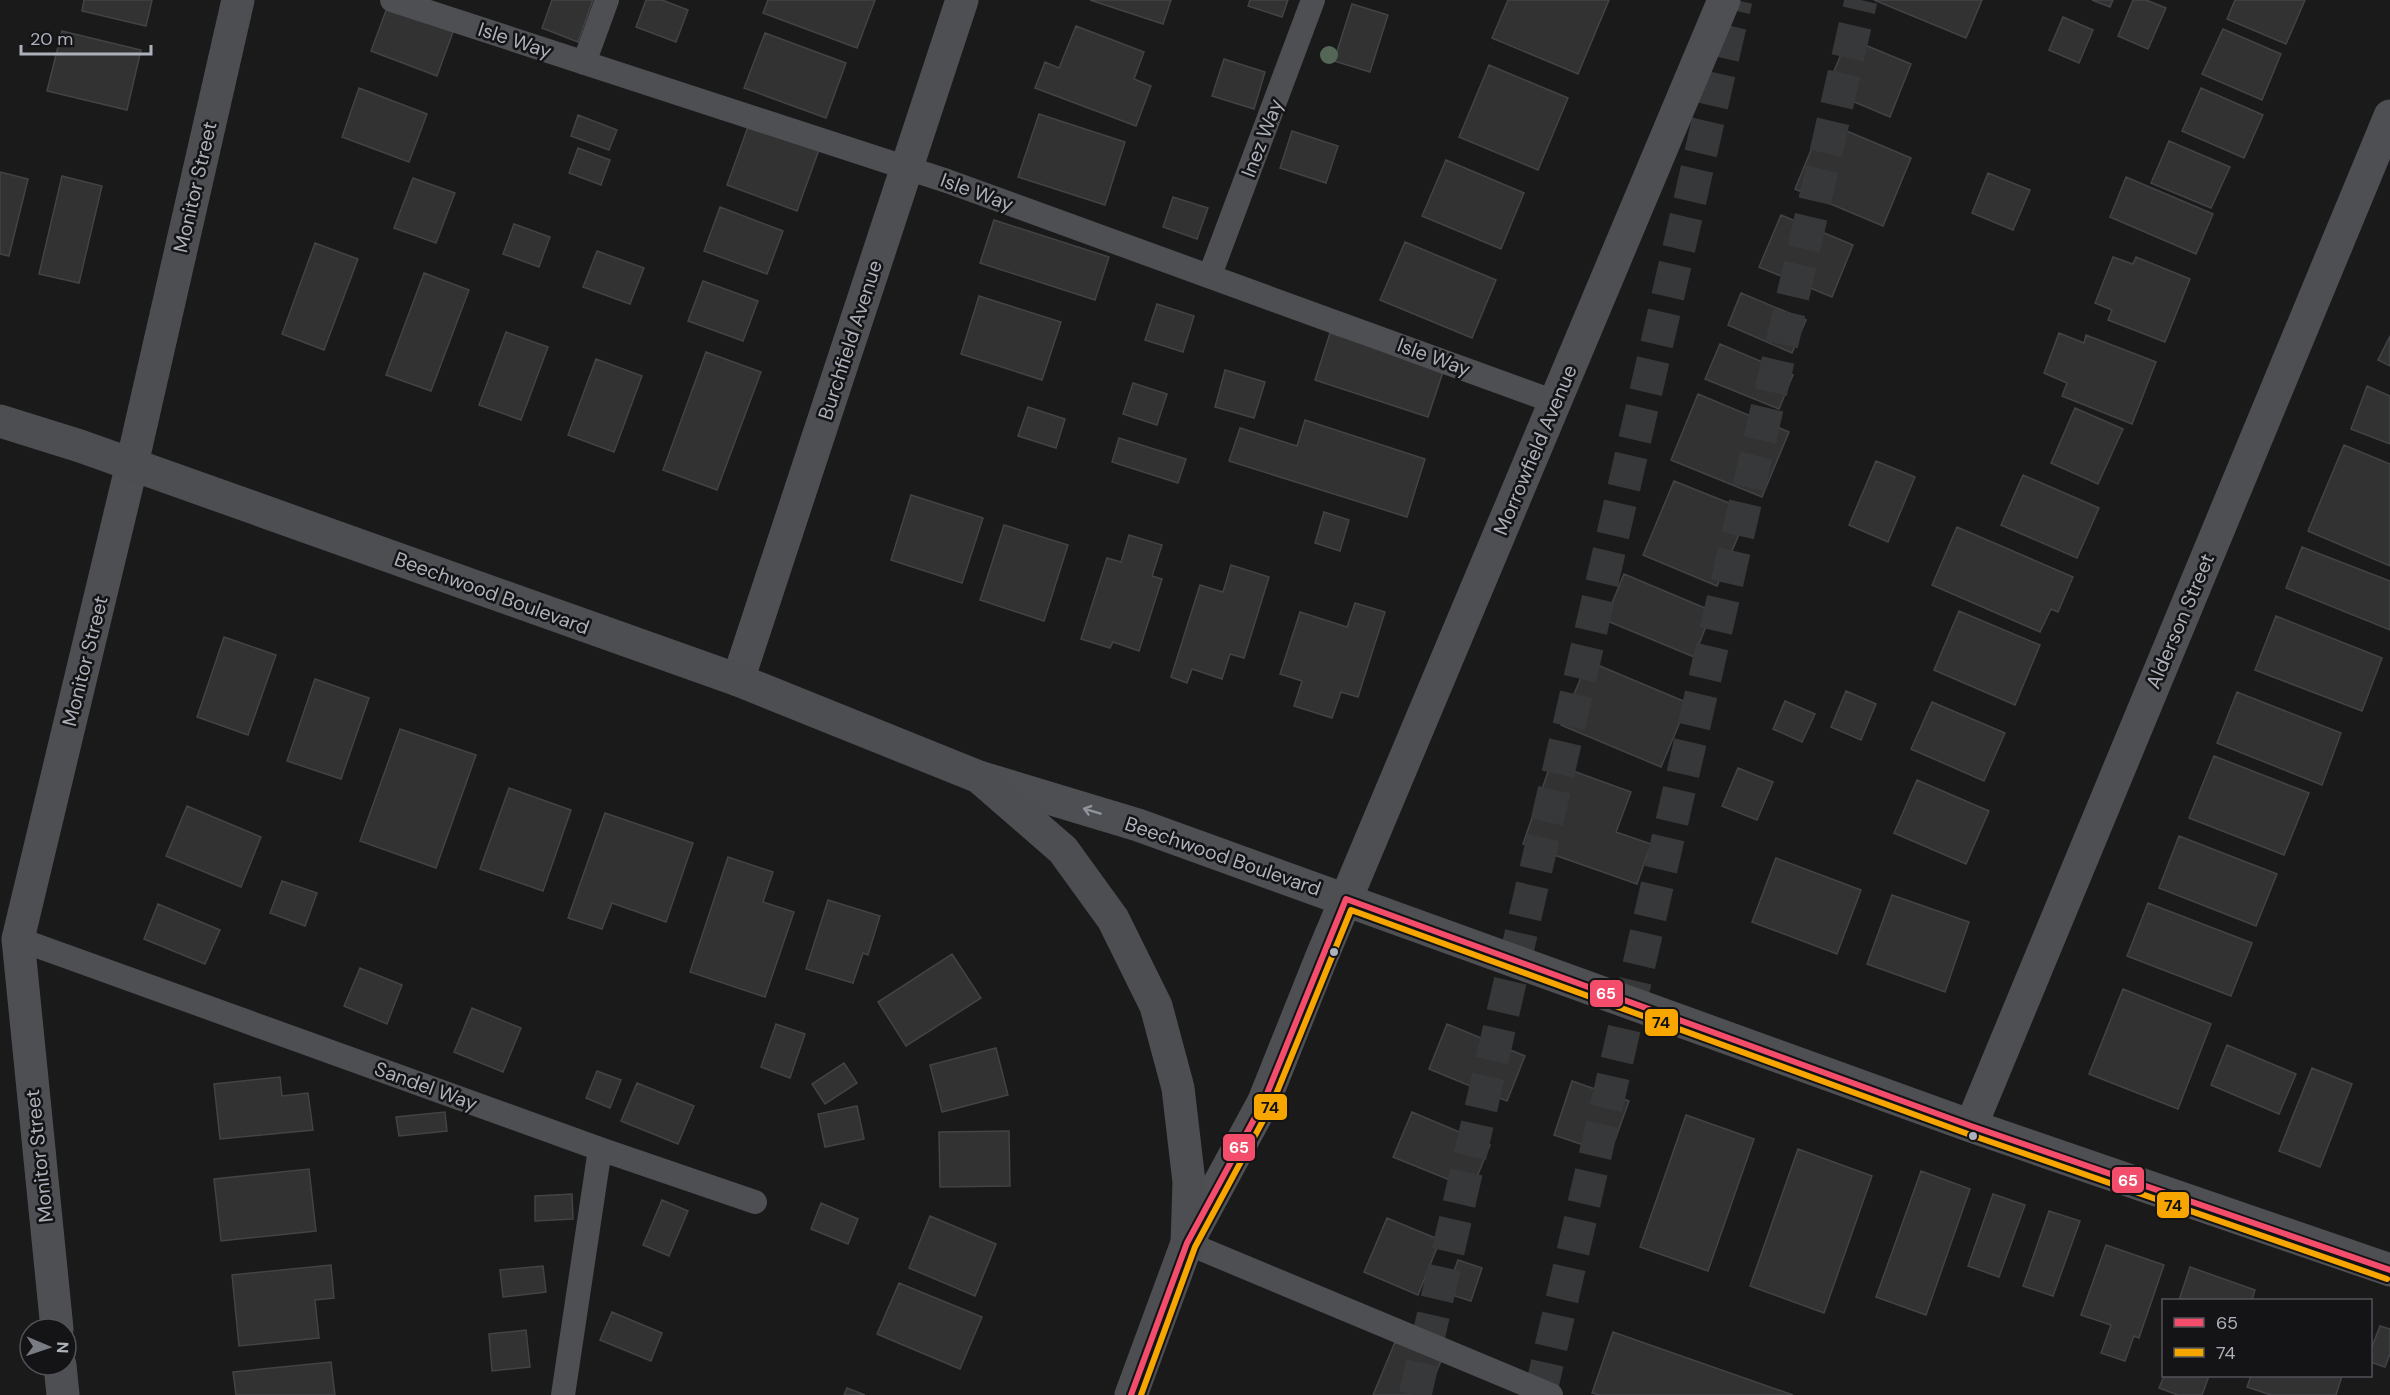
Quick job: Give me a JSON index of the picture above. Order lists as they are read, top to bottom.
{
  "streets": {
    "street": [
      "Monitor Street",
      "Burchfield Avenue",
      "Morrowfield Avenue",
      "Beechwood Boulevard",
      "Alderson Street"
    ],
    "lane": ["Isle Way", "Inez Way", "Sandel Way"]
  },
  "crossings": [
    ["Isle Way", "Inez Way"],
    ["Isle Way", "Burchfield Avenue"],
    ["Isle Way", "Morrowfield Avenue"],
    ["Monitor Street", "Beechwood Boulevard"],
    ["Monitor Street", "Sandel Way"],
    ["Burchfield Avenue", "Beechwood Boulevard"],
    ["Morrowfield Avenue", "Beechwood Boulevard"]
  ],
  "lines": ["transit line 65", "transit line 74"],
  "legend": ["65", "74"],
  "scale_bar": "20 m",
  "north": "right"
}
